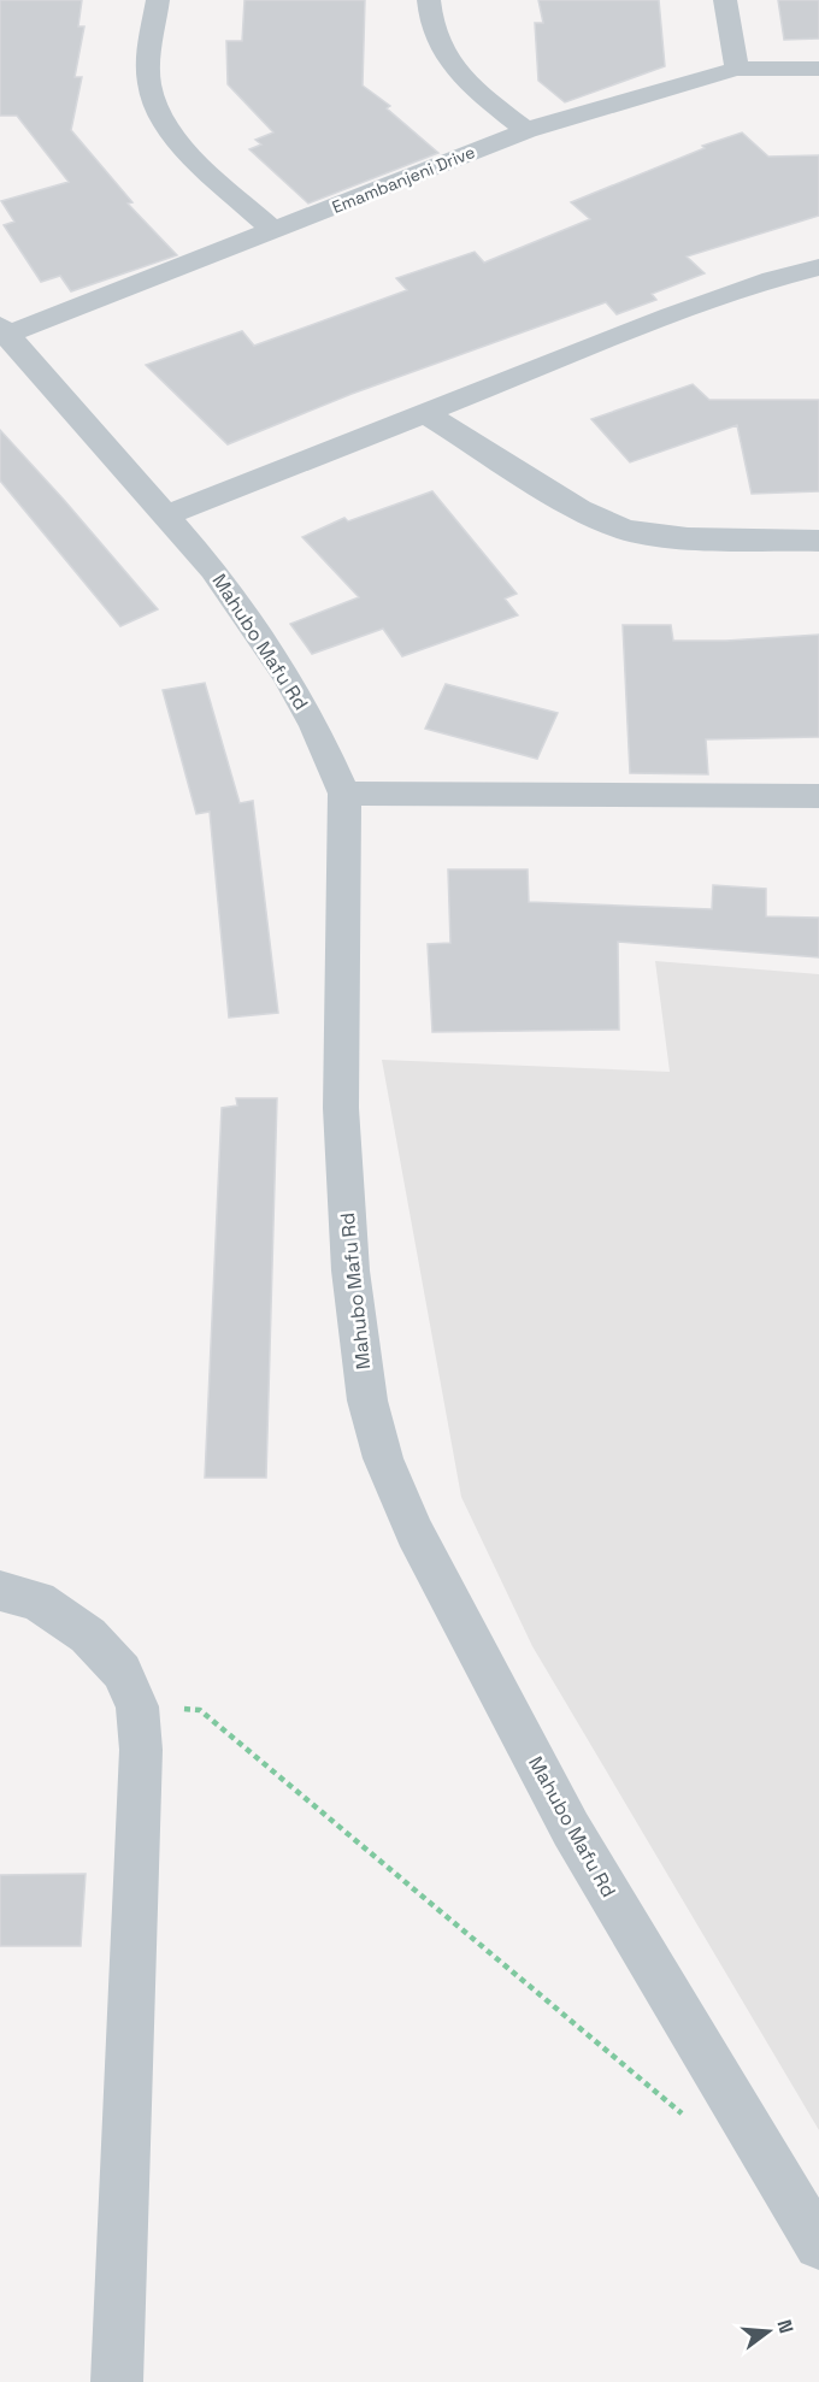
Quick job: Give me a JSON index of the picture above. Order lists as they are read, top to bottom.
{
  "streets": {
    "street": ["Emambanjeni Drive", "Mahubo Mafu Rd"]
  },
  "crossings": [
    ["Emambanjeni Drive", "Mahubo Mafu Rd"]
  ],
  "north": "right"
}
